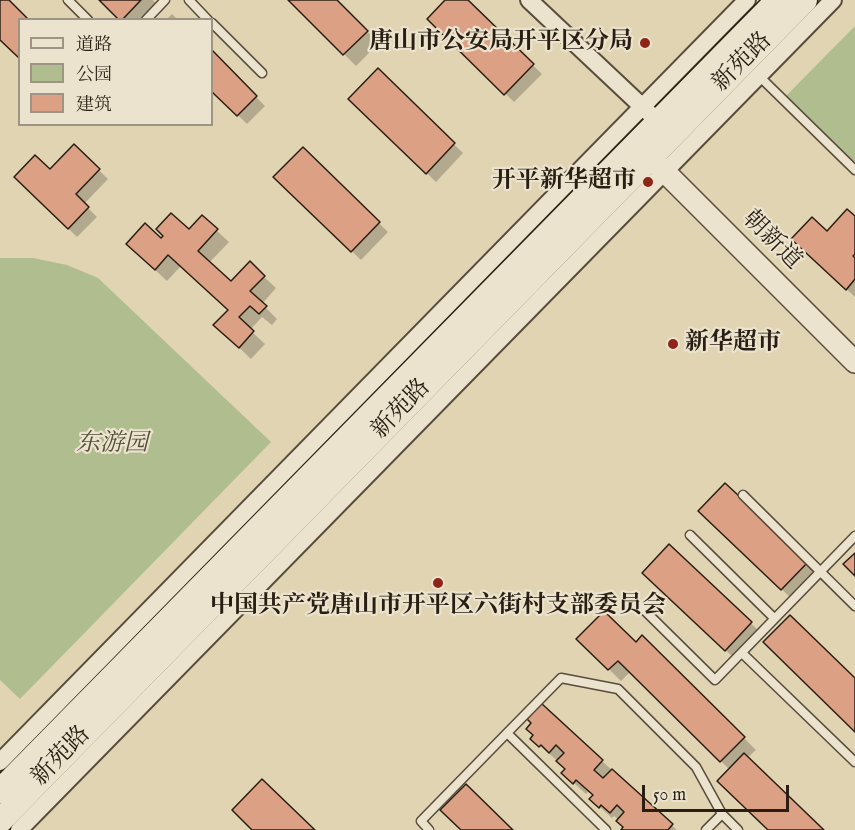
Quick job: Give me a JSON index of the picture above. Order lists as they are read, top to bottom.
{
  "streets": {
    "main road": ["新苑路"],
    "street": ["朝新道"]
  },
  "crossings": [
    ["新苑路", "朝新道"]
  ],
  "parks": ["东游园"],
  "places": [
    "唐山市公安局开平区分局",
    "开平新华超市",
    "新华超市",
    "中国共产党唐山市开平区六街村支部委员会"
  ],
  "legend": ["道路", "公园", "建筑"],
  "scale_bar": "50 m"
}
